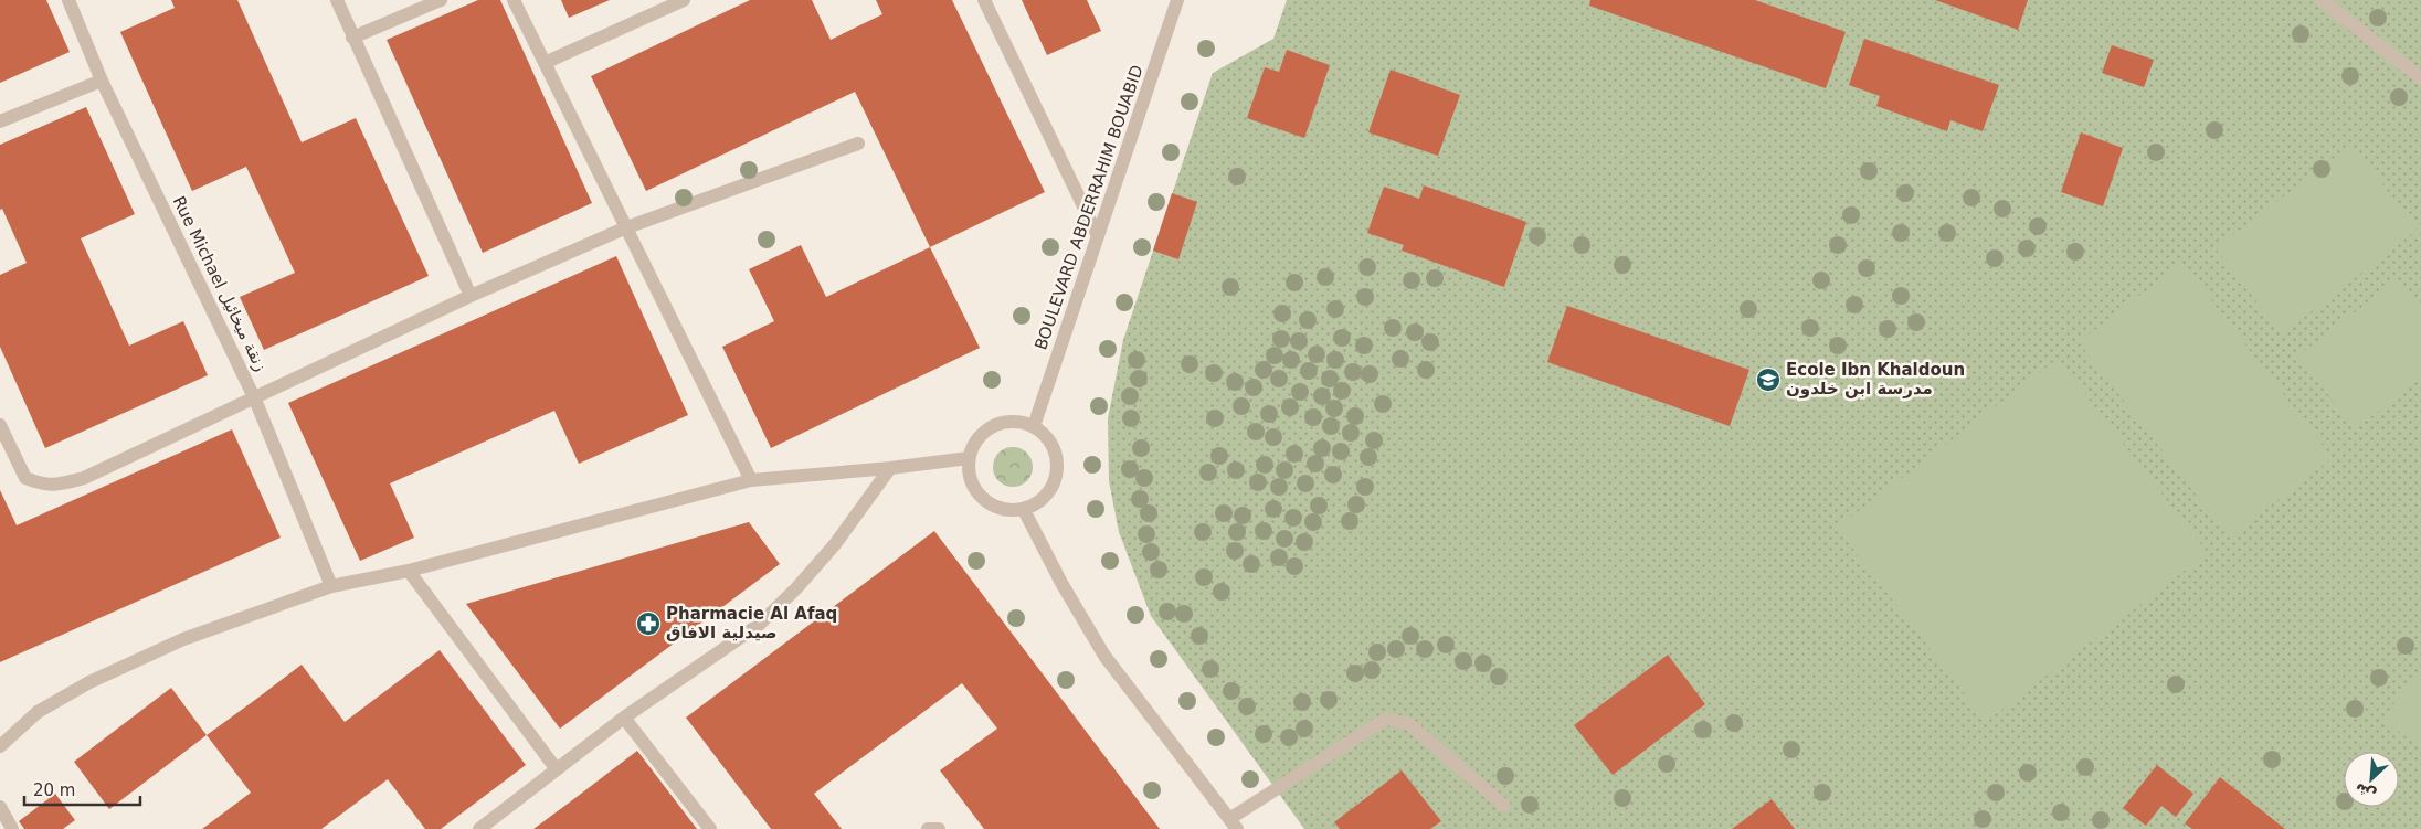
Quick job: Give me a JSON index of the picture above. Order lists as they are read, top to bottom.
{
  "streets": {
    "street": ["BOULEVARD ABDERRAHIM BOUABID", "Rue Michael زنقة ميخائيل"]
  },
  "places": {
    "school or university": ["Ecole Ibn Khaldoun مدرسة ابن خلدون"],
    "pharmacy": ["Pharmacie Al Afaq صيدلية الافاق"]
  },
  "scale_bar": "20 m",
  "north": "bottom left"
}
